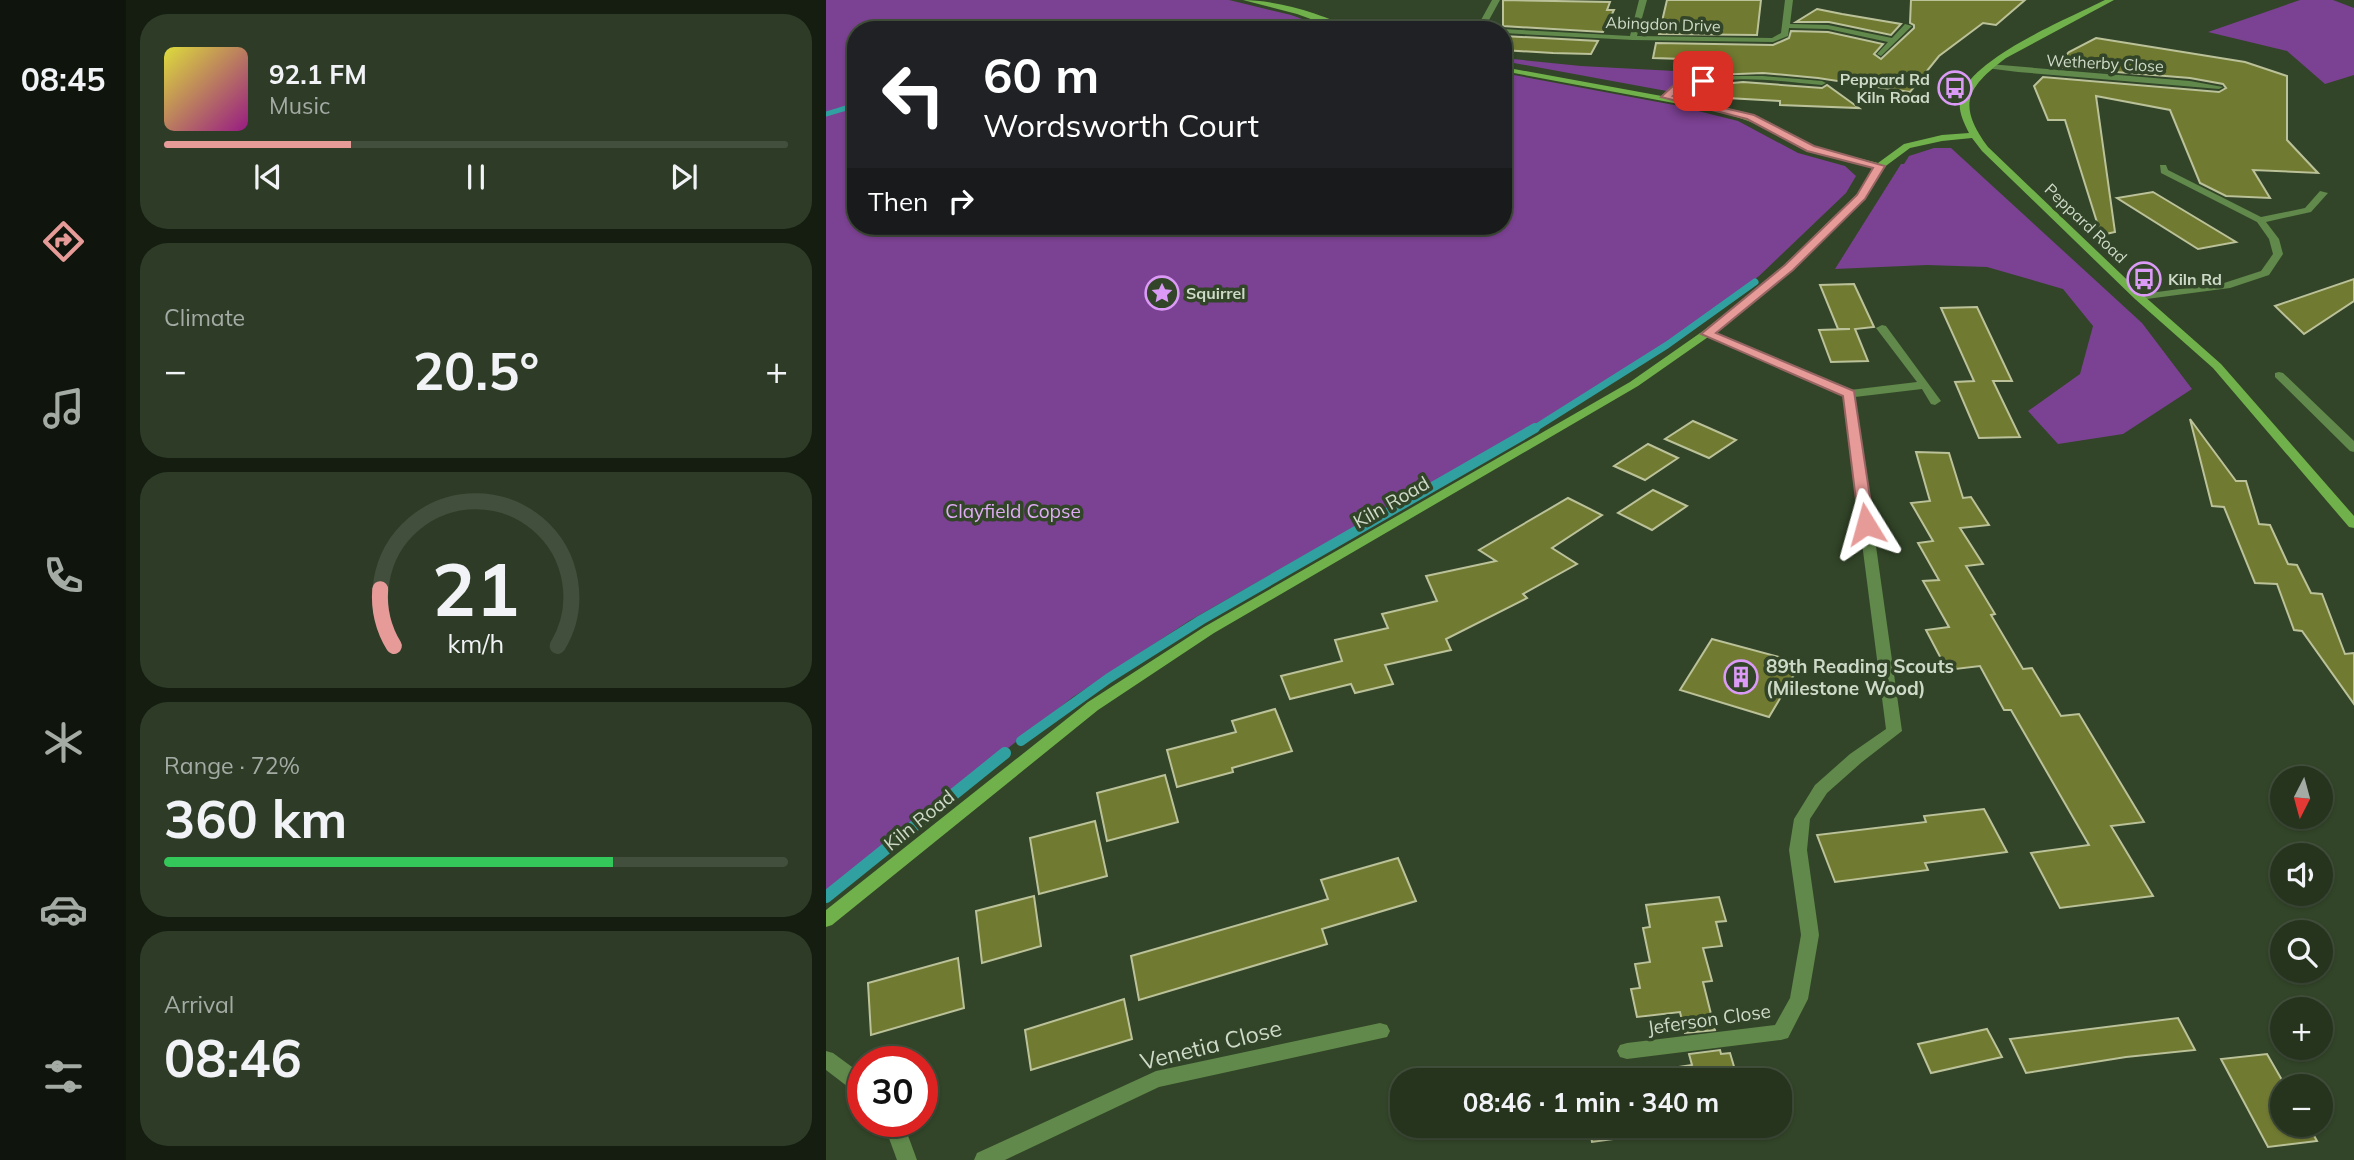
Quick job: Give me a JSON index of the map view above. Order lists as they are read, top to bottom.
{
  "streets": {
    "street": [
      "Abingdon Drive",
      "Wetherby Close",
      "Peppard Road",
      "Kiln Road",
      "Jeferson Close",
      "Venetia Close"
    ]
  },
  "crossings": [
    ["Peppard Road", "Kiln Road"]
  ],
  "parks": ["Clayfield Copse"],
  "places": {
    "bus stop": ["Peppard Rd Kiln Road", "Kiln Rd"],
    "place": ["Squirrel"],
    "building": ["89th Reading Scouts (Milestone Wood)"]
  },
  "north": "bottom",
  "page": {
    "tabs": "08:45",
    "turn": ["60 m", "Wordsworth Court"],
    "song": ["92.1 FM", "Music"],
    "then": "Then",
    "tile": [
      "Climate",
      ["Range · 72%", "360 km"],
      ["Arrival", "08:46"]
    ],
    "heat": ["−", "20.5°", "+"],
    "map_buttons": ["+", "−"],
    "limit": "30",
    "trip": "08:46 · 1 min · 340 m",
    "gauge": ["21", "km/h"]
  }
}
